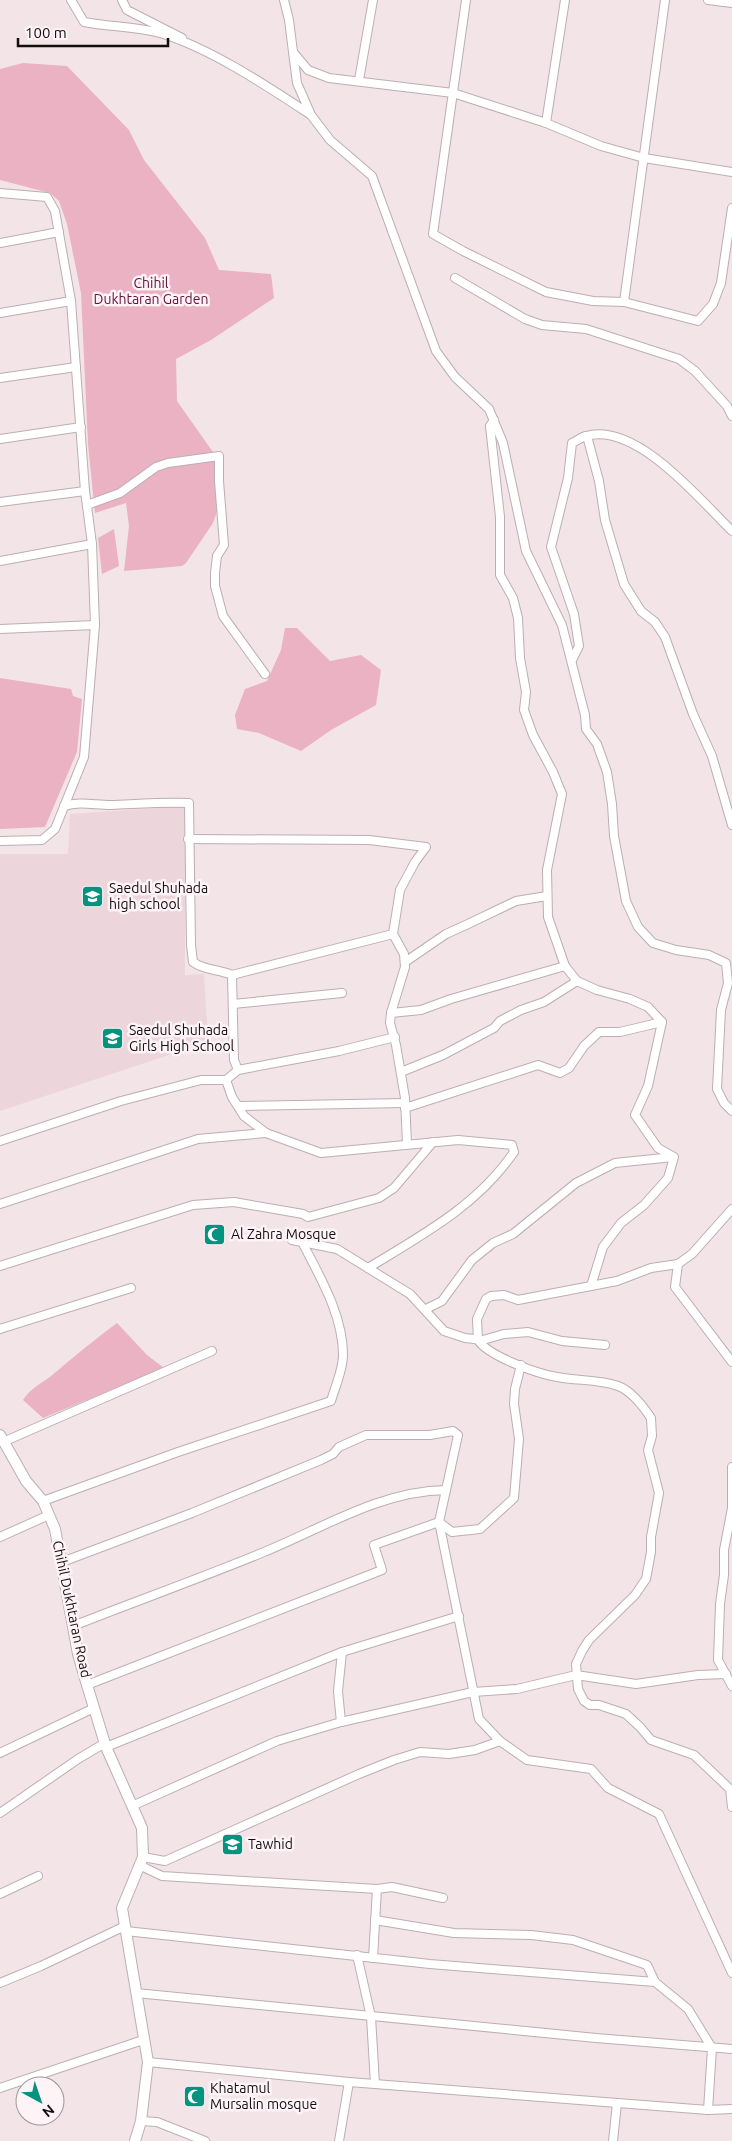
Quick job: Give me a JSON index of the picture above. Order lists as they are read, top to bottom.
{
  "streets": {
    "street": ["Chihil Dukhtaran Road"]
  },
  "parks": ["Chihil Dukhtaran Garden"],
  "places": {
    "school or university": ["Saedul Shuhada high school", "Saedul Shuhada Girls High School", "Tawhid"],
    "mosque": ["Al Zahra Mosque", "Khatamul Mursalin mosque"]
  },
  "scale_bar": "100 m",
  "north": "bottom right"
}
